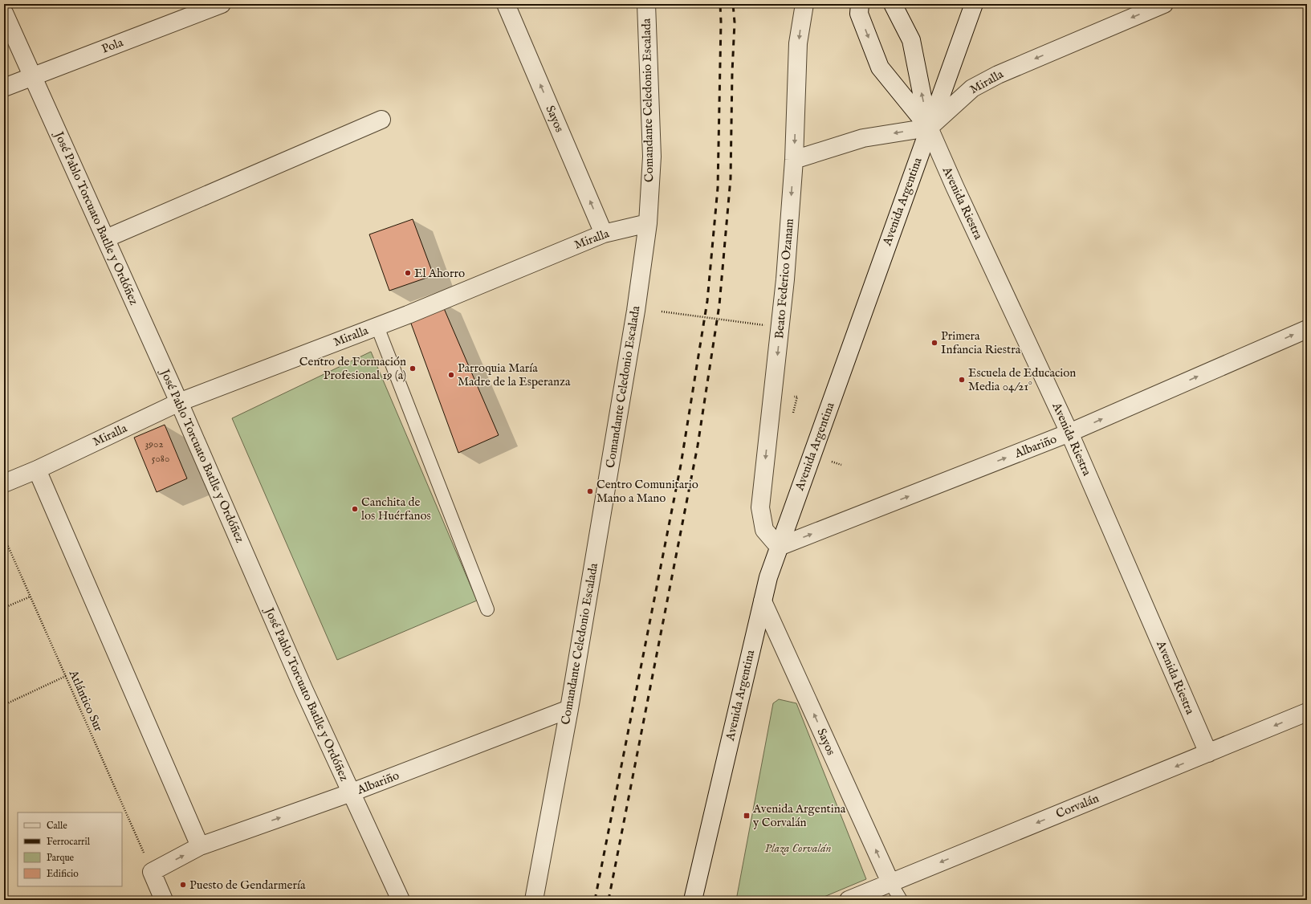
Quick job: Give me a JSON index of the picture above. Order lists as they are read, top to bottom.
{
  "streets": {
    "street": [
      "Pola",
      "Miralla",
      "Comandante Celedonio Escalada",
      "Sayos",
      "Avenida Argentina",
      "Avenida Riestra",
      "José Pablo Torcuato Batlle y Ordóñez",
      "Beato Federico Ozanam",
      "Albariño",
      "Corvalán"
    ],
    "path": ["Atlántico Sur"]
  },
  "crossings": [
    ["Pola", "José Pablo Torcuato Batlle y Ordóñez"],
    ["Miralla", "Comandante Celedonio Escalada"],
    ["Miralla", "Sayos"],
    ["Miralla", "Avenida Argentina"],
    ["Miralla", "Avenida Riestra"],
    ["Miralla", "José Pablo Torcuato Batlle y Ordóñez"],
    ["Comandante Celedonio Escalada", "Albariño"],
    ["Sayos", "Avenida Argentina"],
    ["Sayos", "Corvalán"],
    ["Avenida Argentina", "Avenida Riestra"],
    ["Avenida Argentina", "Beato Federico Ozanam"],
    ["Avenida Argentina", "Albariño"],
    ["Avenida Riestra", "Albariño"],
    ["Avenida Riestra", "Corvalán"],
    ["José Pablo Torcuato Batlle y Ordóñez", "Albariño"],
    ["Beato Federico Ozanam", "Albariño"],
    ["Albariño", "Atlántico Sur"]
  ],
  "one_way": [
    "Sayos",
    "Beato Federico Ozanam",
    "Albariño",
    "Corvalán"
  ],
  "parks": ["Plaza Corvalán"],
  "places": {
    "other": [
      "El Ahorro",
      "Primera Infancia Riestra",
      "Centro de Formación Profesional 19 (a)",
      "Parroquia María Madre de la Esperanza",
      "Escuela de Educacion Media 04/21°",
      "Centro Comunitario Mano a Mano",
      "Canchita de los Huérfanos",
      "Puesto de Gendarmería"
    ],
    "transit": ["Avenida Argentina y Corvalán"]
  },
  "house_numbers": ["3902", "5080"],
  "legend": [
    "Calle",
    "Ferrocarril",
    "Parque",
    "Edificio"
  ]
}
